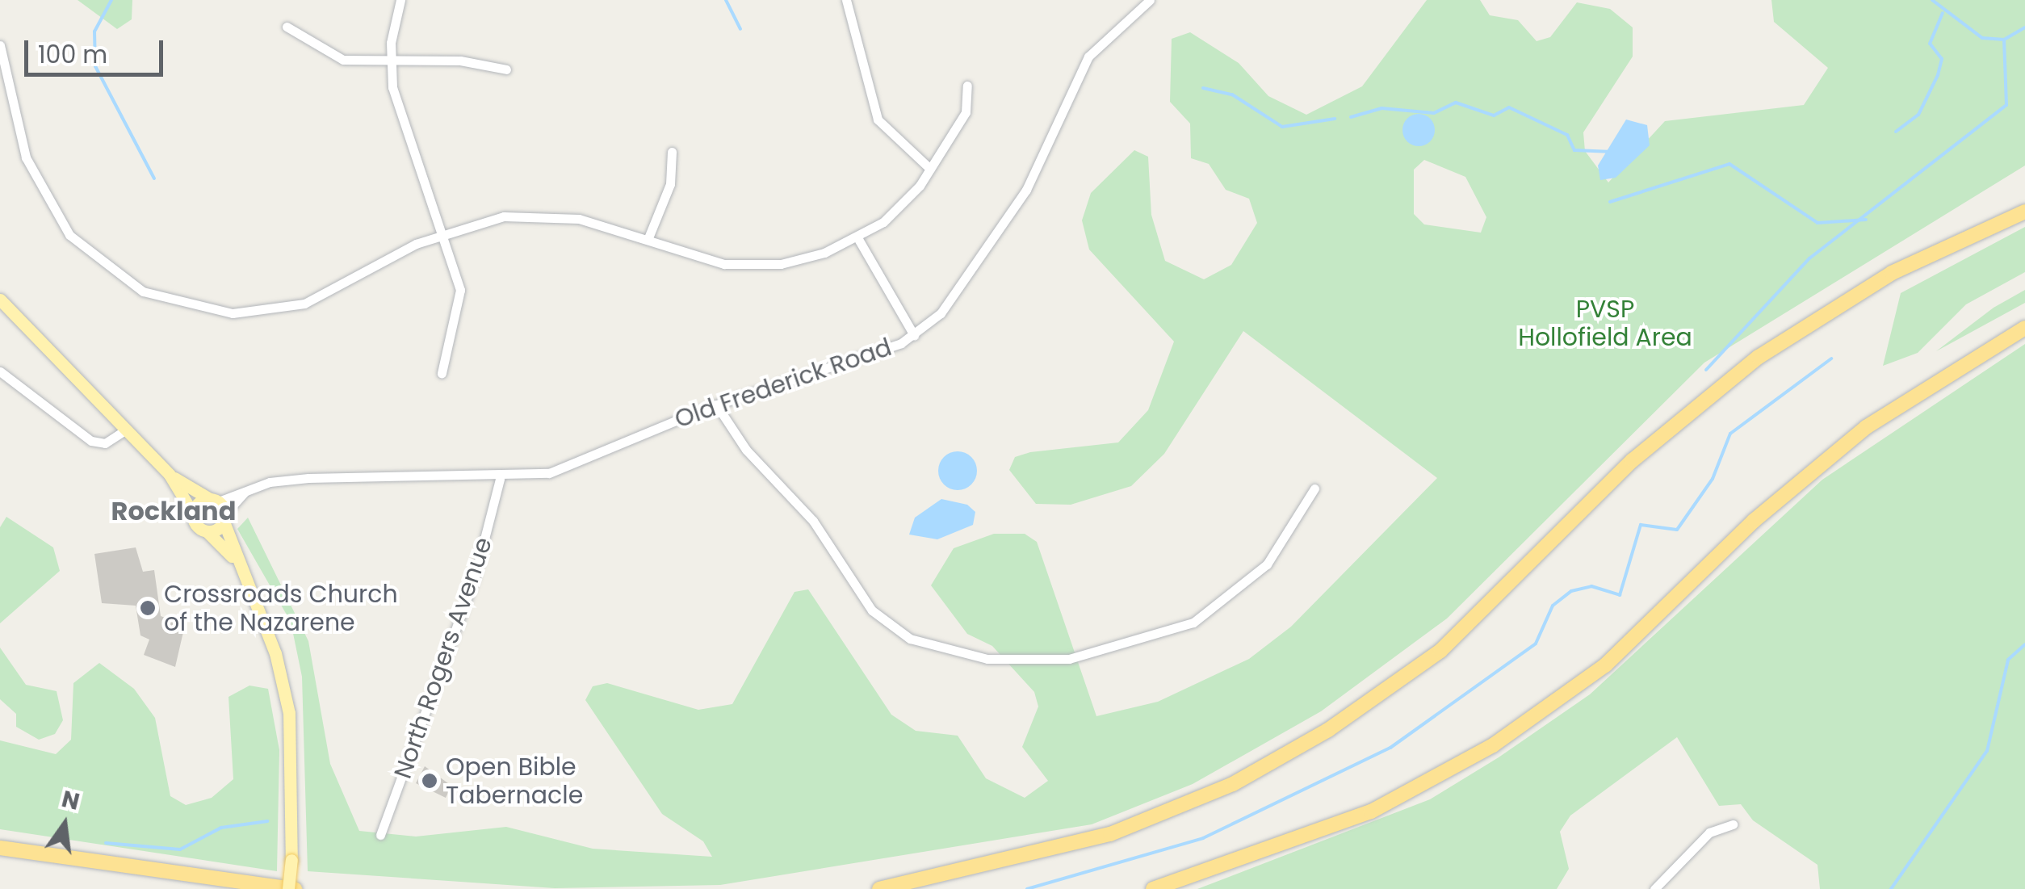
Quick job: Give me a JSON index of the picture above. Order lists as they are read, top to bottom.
{
  "streets": {
    "street": ["Old Frederick Road", "North Rogers Avenue"]
  },
  "crossings": [
    ["Old Frederick Road", "North Rogers Avenue"]
  ],
  "districts": ["Rockland"],
  "parks": ["PVSP Hollofield Area"],
  "places": ["Crossroads Church of the Nazarene", "Open Bible Tabernacle"],
  "scale_bar": "100 m",
  "north": "top"
}
